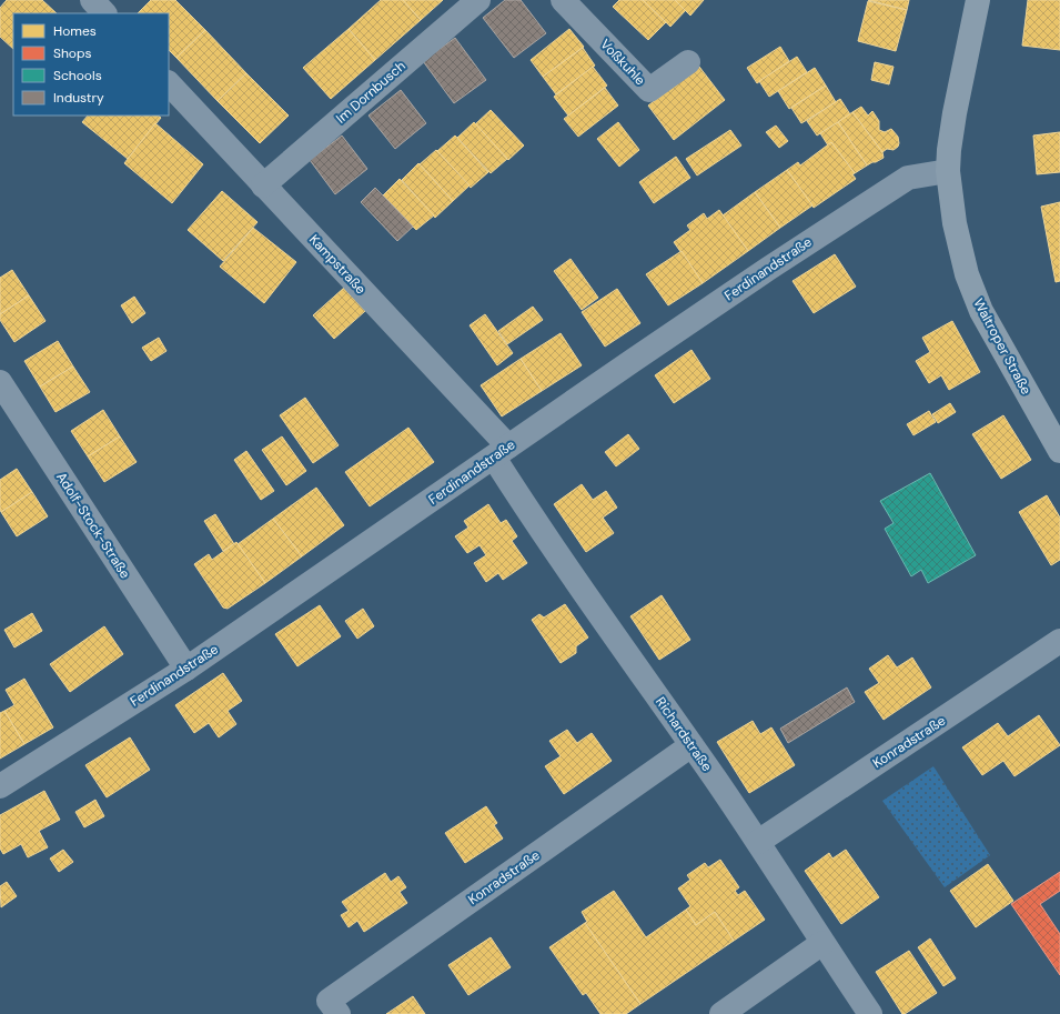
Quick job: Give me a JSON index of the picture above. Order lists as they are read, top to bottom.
{
  "streets": {
    "main road": ["Waltroper Straße"],
    "street": [
      "Voßkuhle",
      "Im Dornbusch",
      "Kampstraße",
      "Ferdinandstraße",
      "Adolf-Stock-Straße",
      "Richardstraße",
      "Konradstraße"
    ]
  },
  "crossings": [
    ["Im Dornbusch", "Kampstraße"],
    ["Kampstraße", "Ferdinandstraße"],
    ["Kampstraße", "Richardstraße"],
    ["Ferdinandstraße", "Waltroper Straße"],
    ["Ferdinandstraße", "Adolf-Stock-Straße"],
    ["Ferdinandstraße", "Richardstraße"],
    ["Richardstraße", "Konradstraße"]
  ],
  "legend": [
    "Homes",
    "Shops",
    "Schools",
    "Industry"
  ]
}
